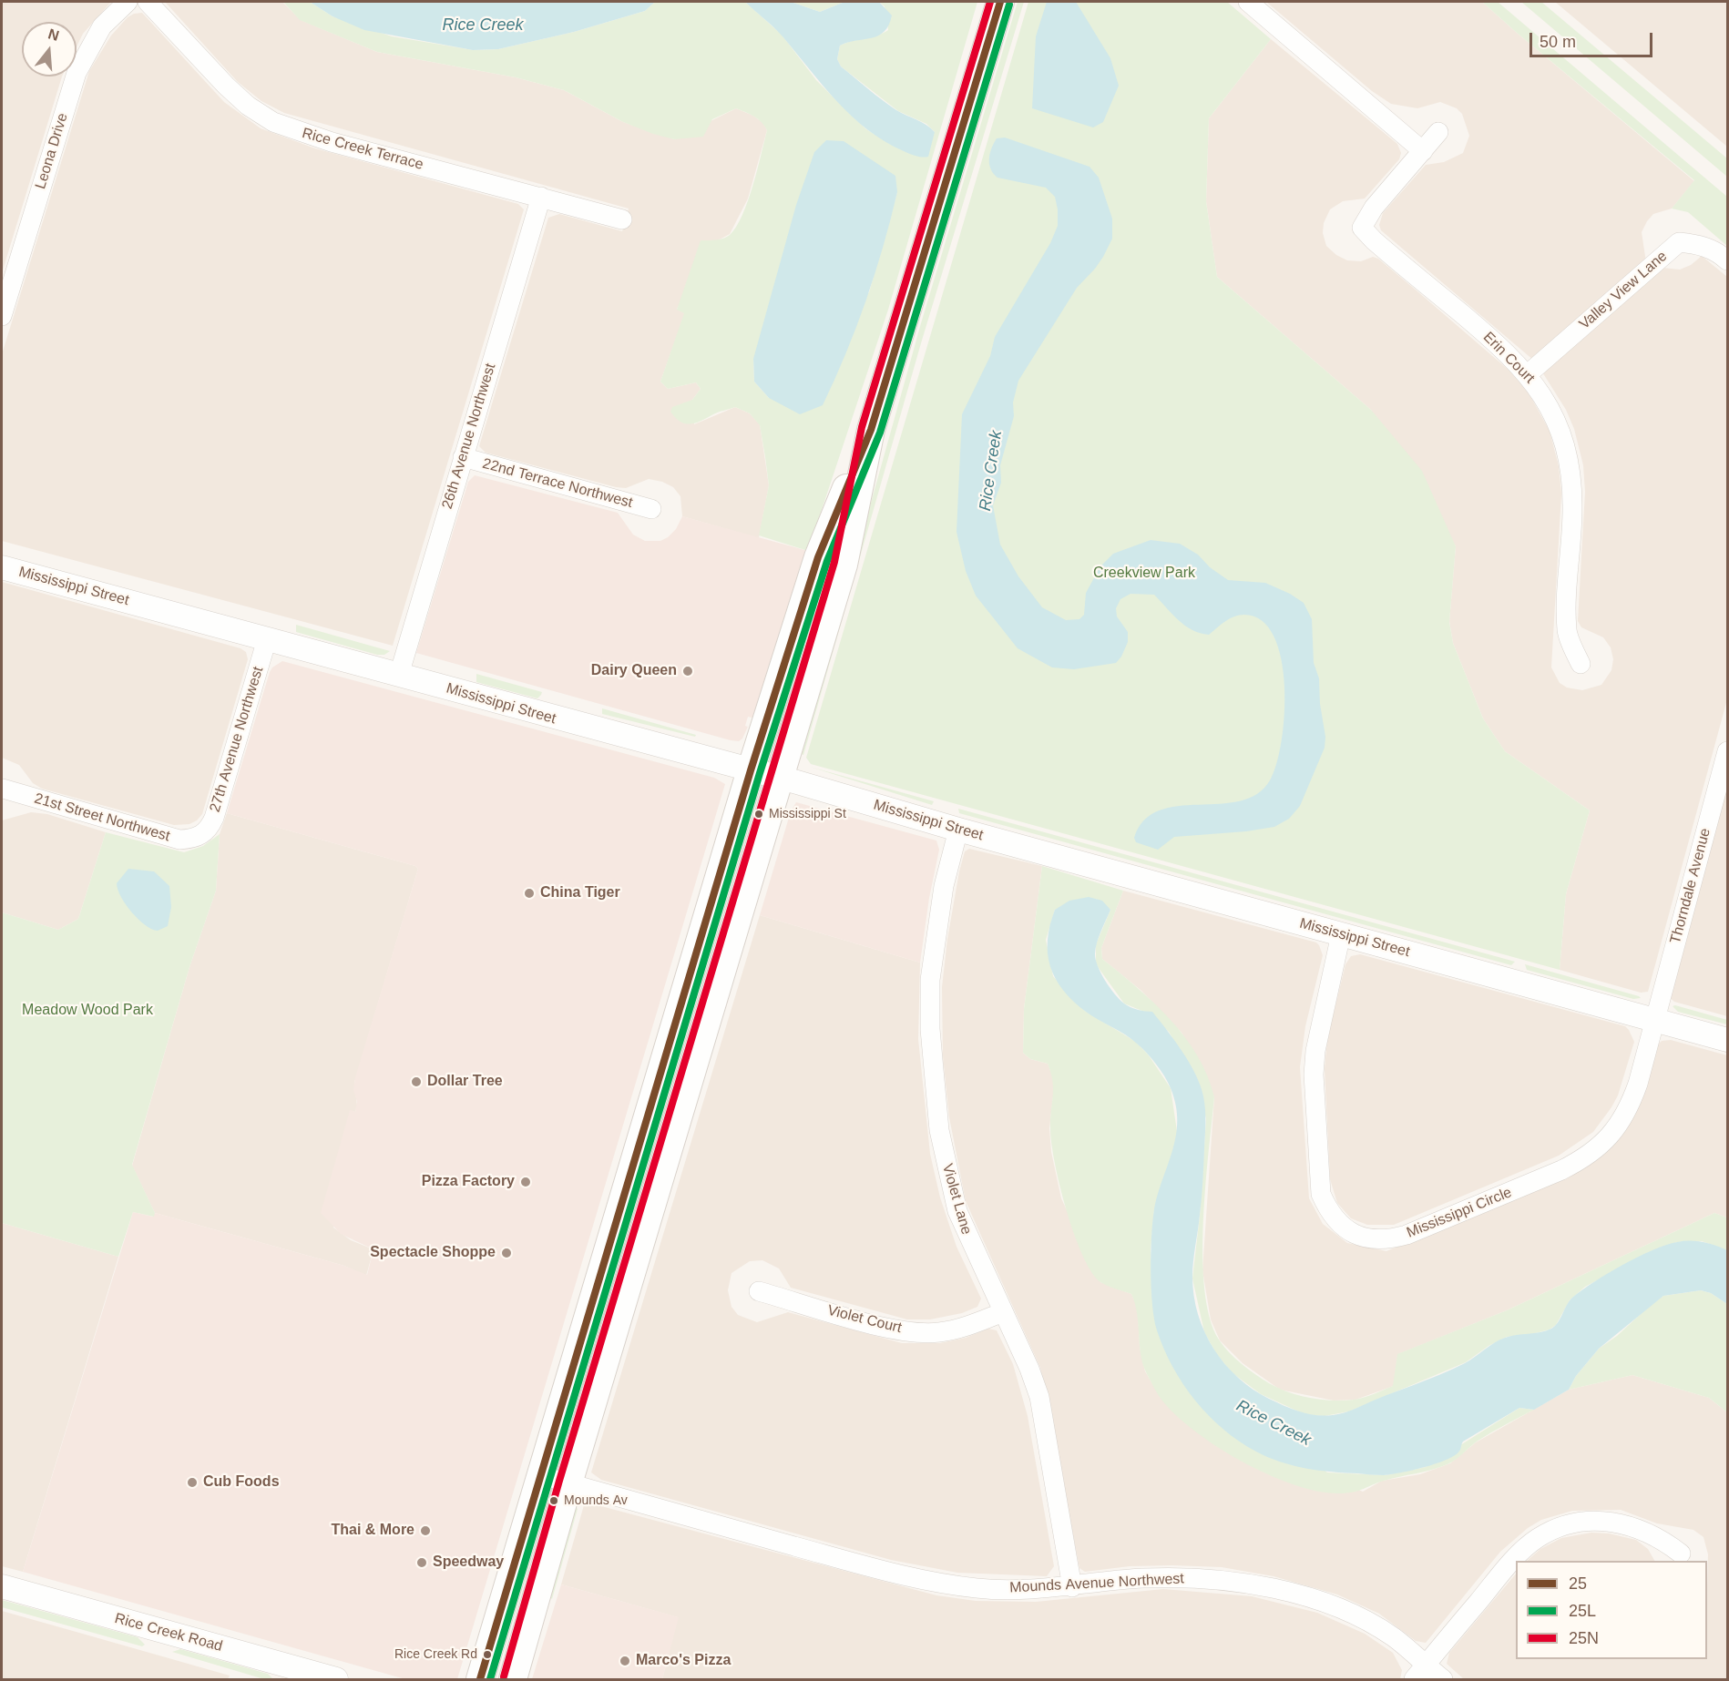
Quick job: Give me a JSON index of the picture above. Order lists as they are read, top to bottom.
{
  "streets": {
    "street": [
      "Rice Creek Terrace",
      "Leona Drive",
      "Valley View Lane",
      "Erin Court",
      "26th Avenue Northwest",
      "22nd Terrace Northwest",
      "Mississippi Street",
      "27th Avenue Northwest",
      "21st Street Northwest",
      "Thorndale Avenue",
      "Violet Lane",
      "Mississippi Circle",
      "Violet Court",
      "Mounds Avenue Northwest",
      "Rice Creek Road"
    ]
  },
  "crossings": [
    ["Rice Creek Terrace", "26th Avenue Northwest"],
    ["Valley View Lane", "Erin Court"],
    ["26th Avenue Northwest", "22nd Terrace Northwest"],
    ["26th Avenue Northwest", "Mississippi Street"],
    ["Mississippi Street", "27th Avenue Northwest"],
    ["Mississippi Street", "Thorndale Avenue"],
    ["Mississippi Street", "Violet Lane"],
    ["Mississippi Street", "Mississippi Circle"],
    ["27th Avenue Northwest", "21st Street Northwest"],
    ["Thorndale Avenue", "Mississippi Circle"],
    ["Violet Lane", "Violet Court"],
    ["Violet Lane", "Mounds Avenue Northwest"]
  ],
  "water": ["Rice Creek"],
  "parks": ["Creekview Park", "Meadow Wood Park"],
  "places": [
    "Dairy Queen",
    "Mississippi St",
    "China Tiger",
    "Dollar Tree",
    "Pizza Factory",
    "Spectacle Shoppe",
    "Cub Foods",
    "Mounds Av",
    "Thai & More",
    "Speedway",
    "Rice Creek Rd",
    "Marco's Pizza"
  ],
  "lines": ["transit line 25", "transit line 25N", "transit line 25L"],
  "legend": ["25", "25L", "25N"],
  "scale_bar": "50 m",
  "north": "top"
}
